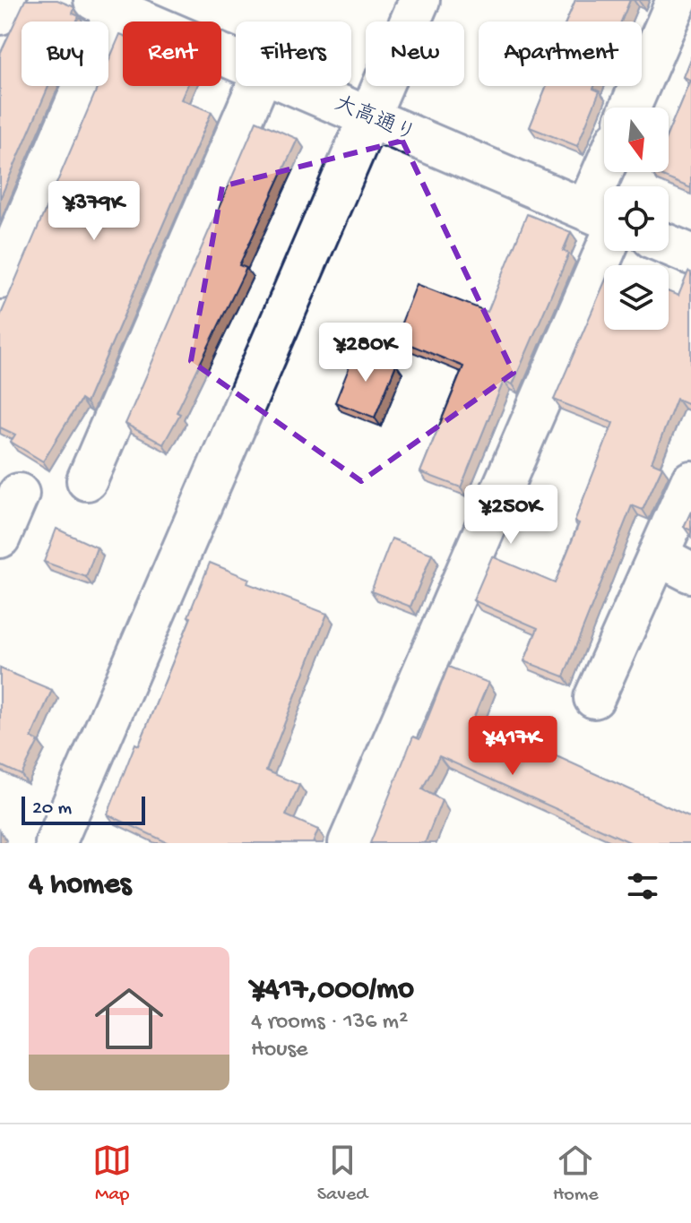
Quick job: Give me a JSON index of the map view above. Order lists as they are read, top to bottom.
{
  "streets": {
    "street": ["大高通り"]
  },
  "scale_bar": "20 m",
  "north": "bottom",
  "page": {
    "chip": [
      "Buy",
      "Rent",
      "Filters",
      "New",
      "Apartment"
    ],
    "price": [
      "¥379K",
      "¥280K",
      "¥250K",
      "¥417K"
    ],
    "scale": "20 m",
    "heading": "4 homes",
    "list": [
      {
        "name": "¥417,000/mo",
        "note": "4 rooms · 136 m² · House"
      }
    ],
    "tabs": ["Map", "Saved", "Home"]
  }
}
